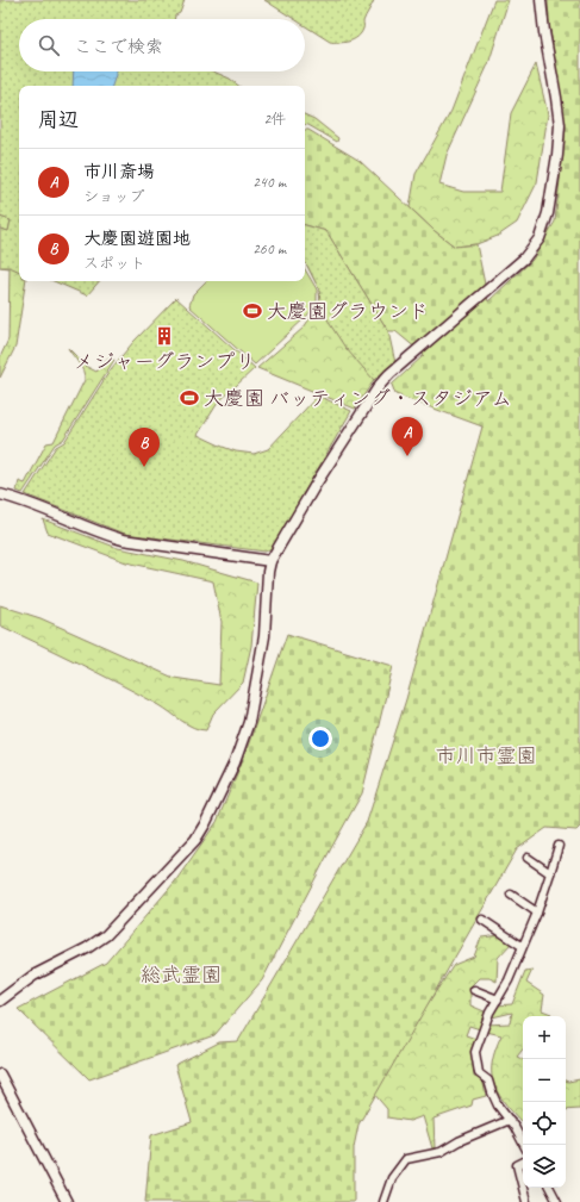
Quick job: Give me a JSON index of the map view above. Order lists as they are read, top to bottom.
{
  "parks": ["市川市霊園", "総武霊園"],
  "places": {
    "sports": ["大慶園グラウンド", "大慶園 バッティング・スタジアム"],
    "building": ["メジャーグランプリ"]
  },
  "page": {
    "search": "ここで検索",
    "heading": ["周辺", "2件"],
    "list": [
      {
        "mark": "A",
        "name": "市川斎場",
        "note": "ショップ",
        "value": "240 m"
      },
      {
        "mark": "B",
        "name": "大慶園遊園地",
        "note": "スポット",
        "value": "260 m"
      }
    ],
    "pins": ["A", "B"],
    "map_buttons": ["+", "−"]
  }
}
